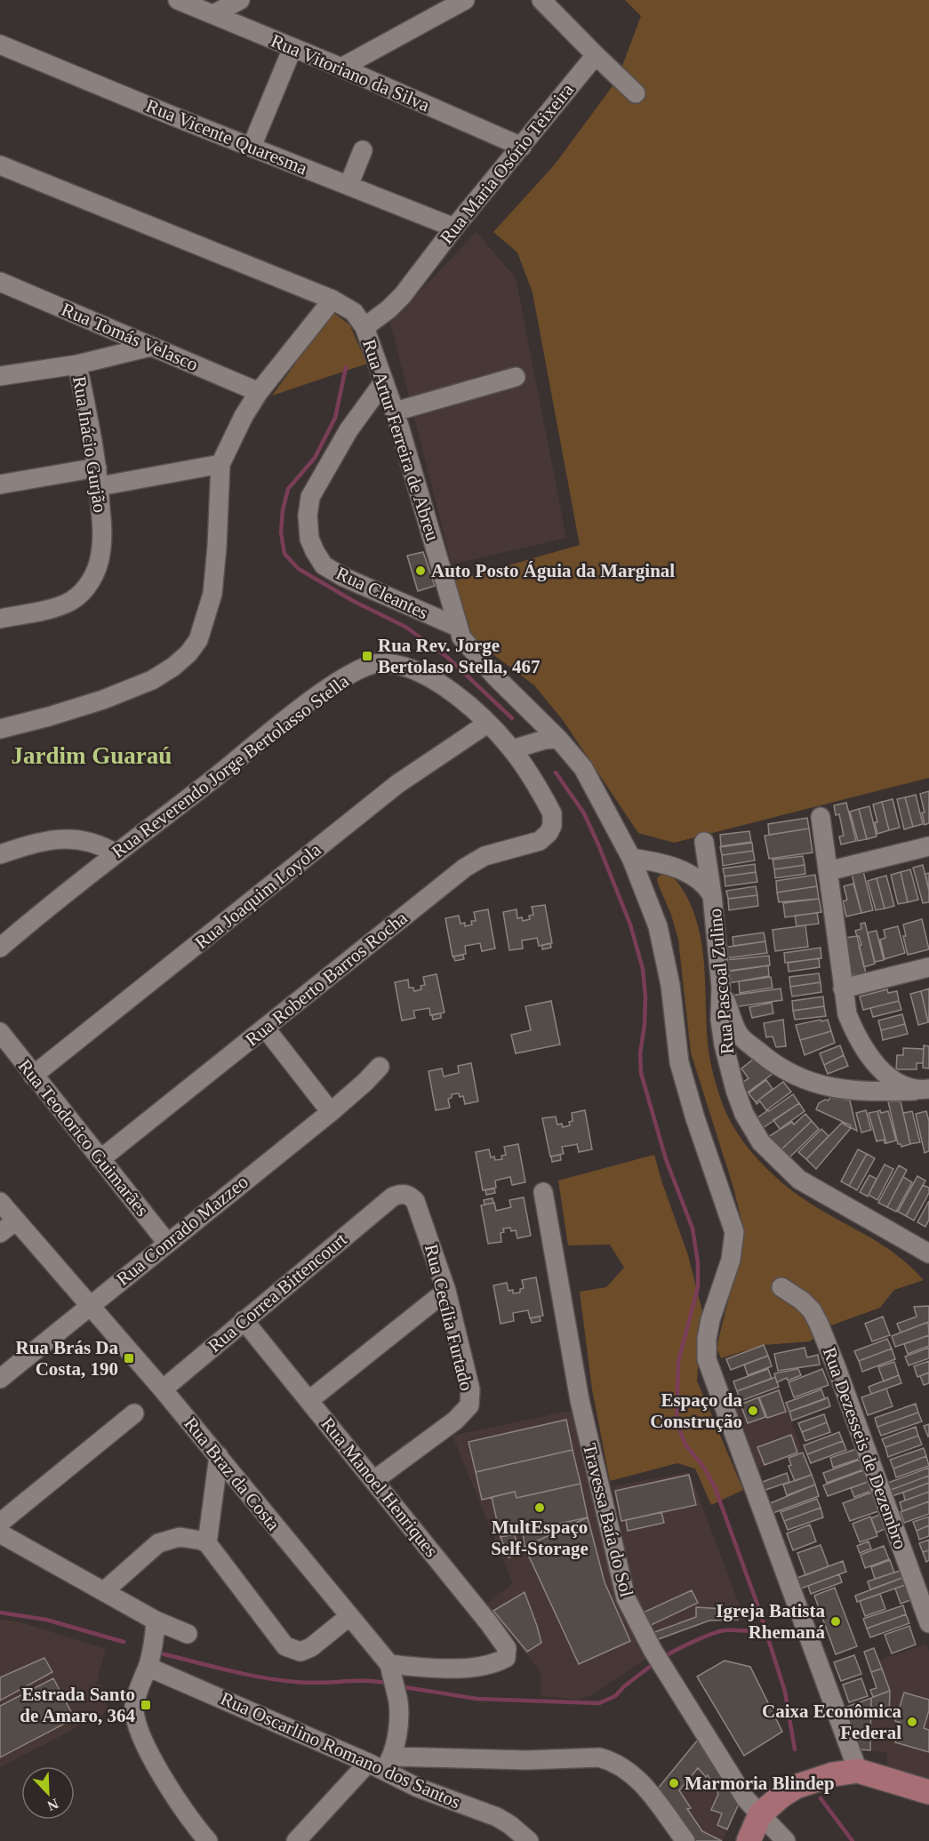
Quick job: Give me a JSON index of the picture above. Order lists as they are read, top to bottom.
{
  "streets": {
    "street": [
      "Rua Vitoriano da Silva",
      "Rua Vicente Quaresma",
      "Rua Maria Osório Teixeira",
      "Rua Tomás Velasco",
      "Rua Artur Ferreira de Abreu",
      "Rua Inácio Gurjão",
      "Rua Cleantes",
      "Rua Reverendo Jorge Bertolasso Stella",
      "Rua Joaquim Loyola",
      "Rua Roberto Barros Rocha",
      "Rua Pascoal Zulino",
      "Rua Teodorico Guimarães",
      "Rua Conrado Mazzeo",
      "Rua Correa Bittencourt",
      "Rua Cecília Furtado",
      "Rua Dezesseis de Dezembro",
      "Rua Braz da Costa",
      "Rua Manoel Henriques",
      "Travessa Baía do Sol",
      "Rua Oscarlino Romano dos Santos"
    ]
  },
  "crossings": [
    ["Rua Vitoriano da Silva", "Rua Maria Osório Teixeira"],
    ["Rua Vicente Quaresma", "Rua Maria Osório Teixeira"],
    ["Rua Maria Osório Teixeira", "Rua Artur Ferreira de Abreu"],
    ["Rua Artur Ferreira de Abreu", "Rua Cleantes"],
    ["Rua Artur Ferreira de Abreu", "Rua Pascoal Zulino"],
    ["Rua Reverendo Jorge Bertolasso Stella", "Rua Joaquim Loyola"],
    ["Rua Reverendo Jorge Bertolasso Stella", "Rua Roberto Barros Rocha"],
    ["Rua Joaquim Loyola", "Rua Teodorico Guimarães"],
    ["Rua Roberto Barros Rocha", "Rua Teodorico Guimarães"],
    ["Rua Teodorico Guimarães", "Rua Conrado Mazzeo"],
    ["Rua Conrado Mazzeo", "Rua Braz da Costa"],
    ["Rua Correa Bittencourt", "Rua Cecília Furtado"],
    ["Rua Correa Bittencourt", "Rua Braz da Costa"],
    ["Rua Correa Bittencourt", "Rua Manoel Henriques"],
    ["Rua Cecília Furtado", "Rua Manoel Henriques"],
    ["Rua Braz da Costa", "Rua Manoel Henriques"]
  ],
  "districts": ["Jardim Guaraú"],
  "places": {
    "other": [
      "Auto Posto Águia da Marginal",
      "Espaço da Construção",
      "MultEspaço Self-Storage",
      "Igreja Batista Rhemaná",
      "Caixa Econômica Federal",
      "Marmoria Blindep"
    ],
    "transit": ["Rua Rev. Jorge Bertolaso Stella, 467", "Rua Brás Da Costa, 190", "Estrada Santo de Amaro, 364"]
  },
  "north": "bottom right"
}
